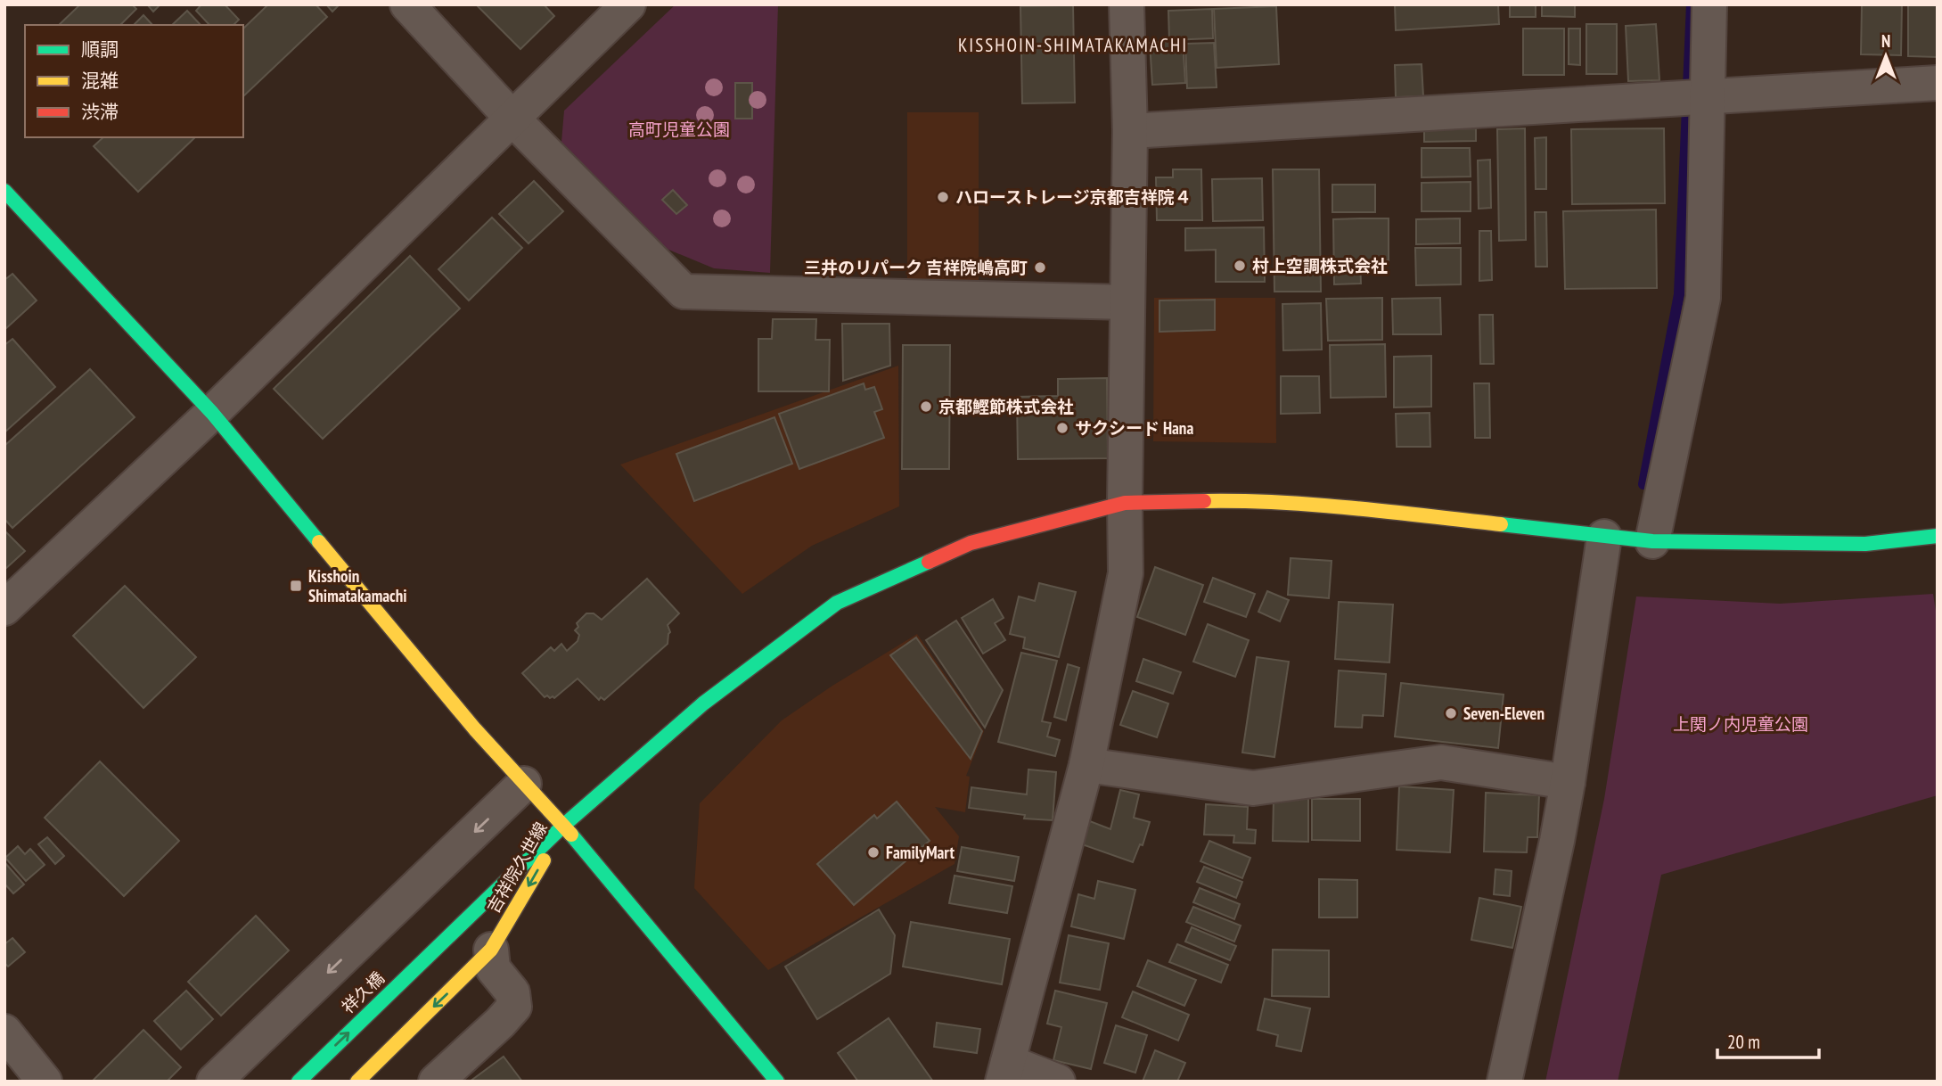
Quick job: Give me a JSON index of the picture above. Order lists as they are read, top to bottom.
{
  "streets": {
    "street": ["吉祥院久世線", "祥久橋"]
  },
  "crossings": [
    ["吉祥院久世線", "祥久橋"]
  ],
  "districts": ["KISSHOIN-SHIMATAKAMACHI"],
  "parks": ["高町児童公園", "上関ノ内児童公園"],
  "places": {
    "other": [
      "ハローストレージ京都吉祥院４",
      "村上空調株式会社",
      "三井のリパーク 吉祥院嶋高町",
      "京都鰹節株式会社",
      "サクシード Hana",
      "Seven-Eleven",
      "FamilyMart"
    ],
    "transit": ["Kisshoin Shimatakamachi"]
  },
  "legend": ["順調", "混雑", "渋滞"],
  "scale_bar": "20 m",
  "north": "top"
}
